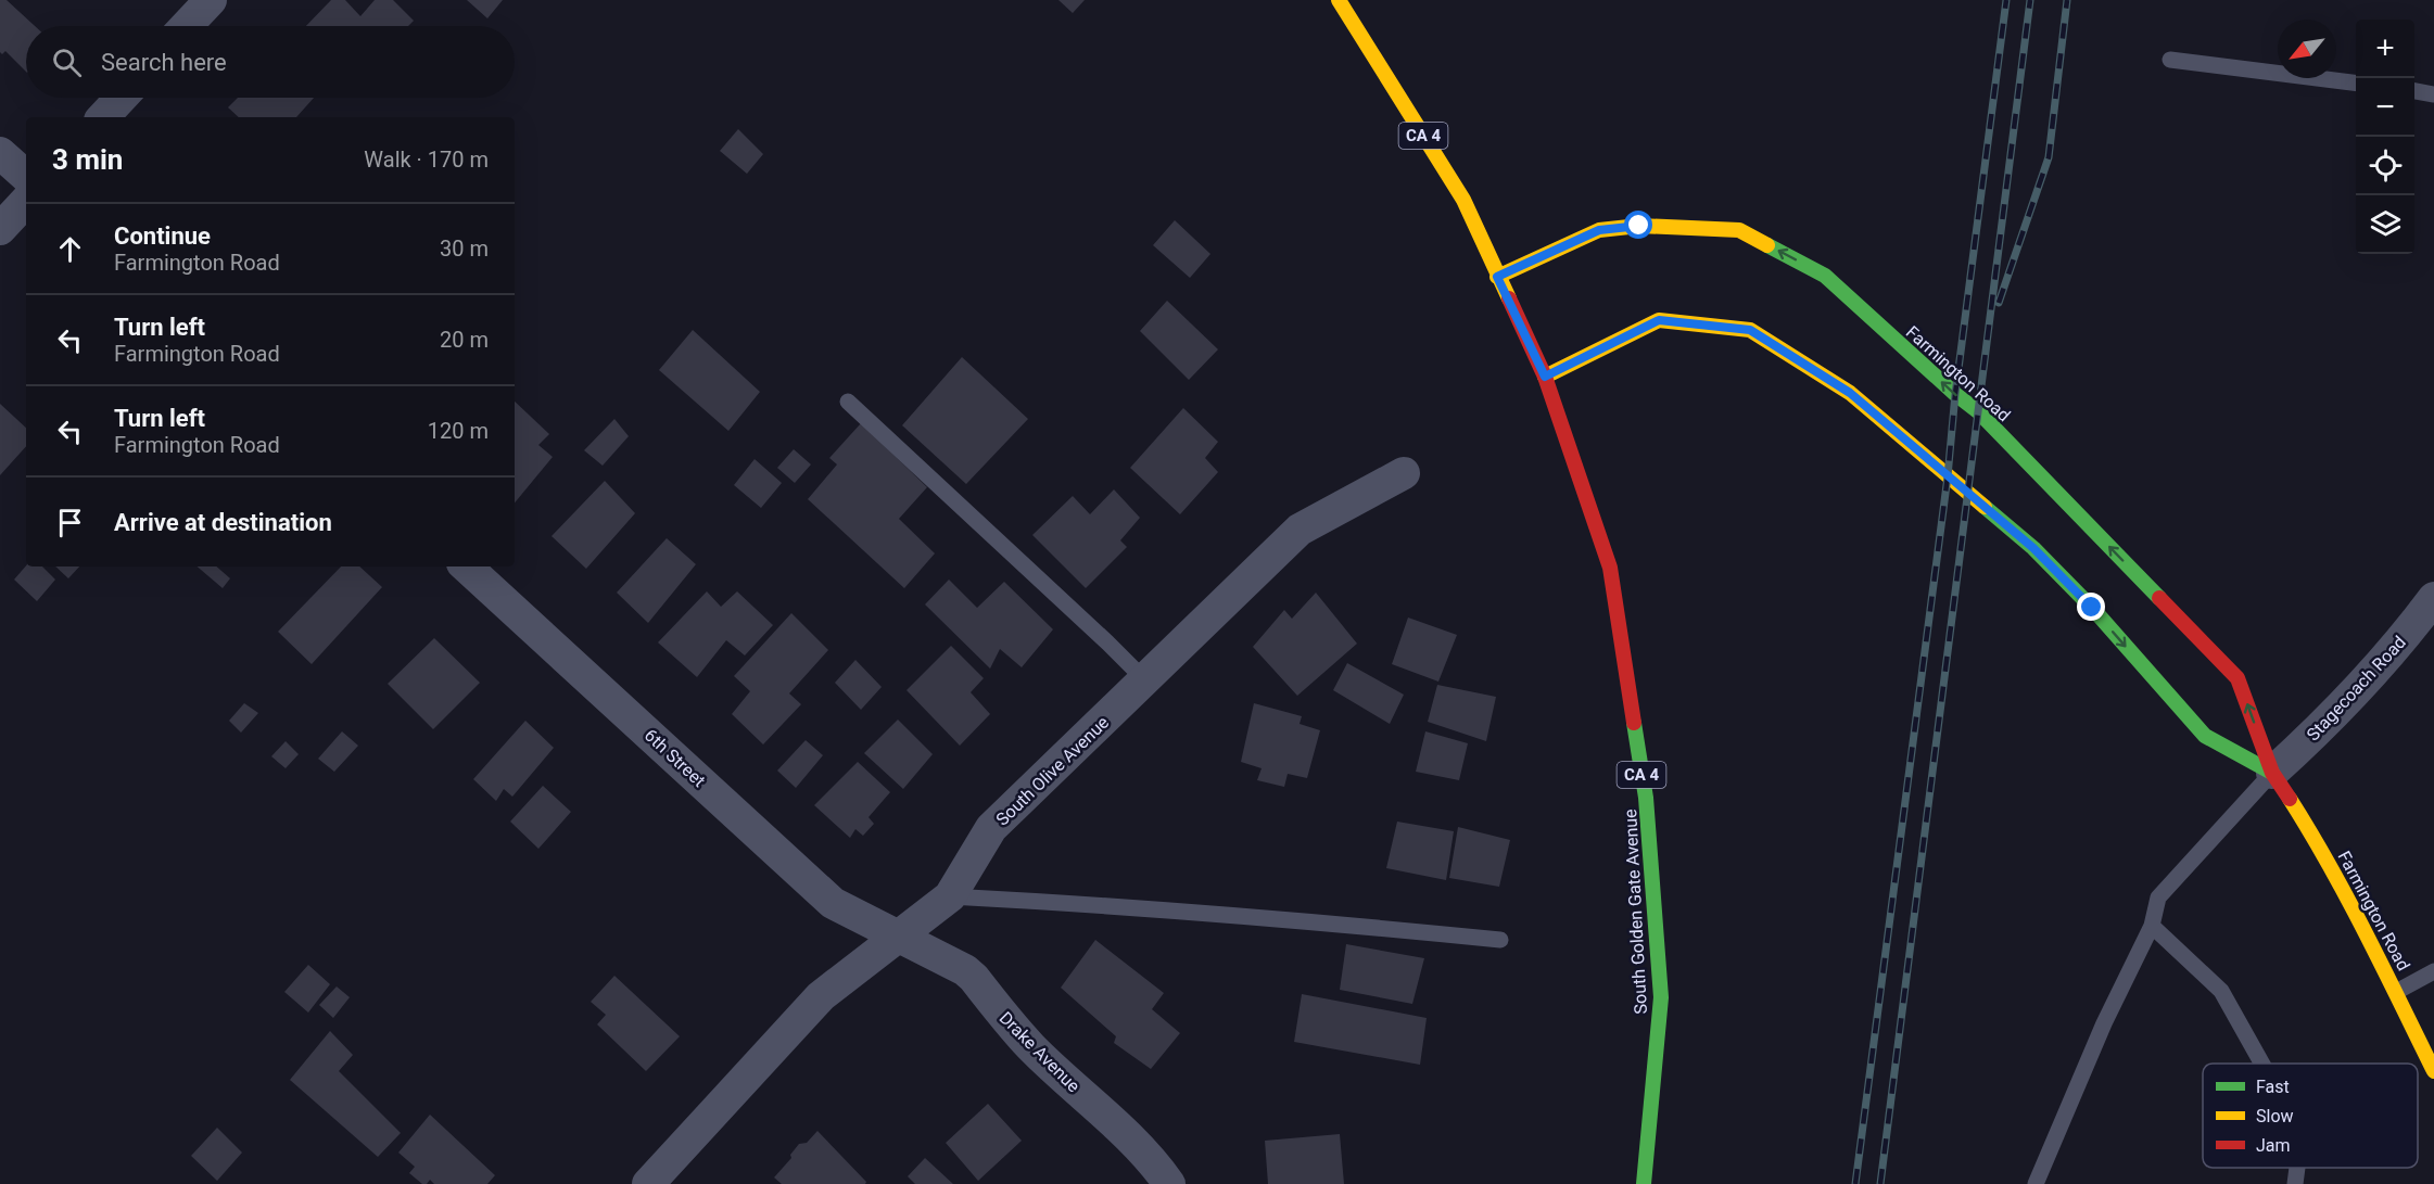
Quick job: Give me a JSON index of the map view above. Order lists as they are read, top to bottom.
{
  "streets": {
    "main road": ["CA 4", "Farmington Road", "South Golden Gate Avenue"],
    "street": [
      "Stagecoach Road",
      "6th Street",
      "South Olive Avenue",
      "Drake Avenue"
    ]
  },
  "crossings": [
    ["CA 4", "Farmington Road"],
    ["CA 4", "South Golden Gate Avenue"],
    ["Farmington Road", "Stagecoach Road"],
    ["Farmington Road", "South Golden Gate Avenue"],
    ["6th Street", "South Olive Avenue"],
    ["6th Street", "Drake Avenue"],
    ["South Olive Avenue", "Drake Avenue"]
  ],
  "legend": ["Fast", "Slow", "Jam"],
  "north": "bottom left",
  "page": {
    "map_buttons": ["+", "−"],
    "search": "Search here",
    "heading": ["3 min", "Walk · 170 m"],
    "list": [
      ["Continue", "Farmington Road", "30 m"],
      ["Turn left", "Farmington Road", "20 m"],
      ["Turn left", "Farmington Road", "120 m"],
      "Arrive at destination"
    ]
  }
}
